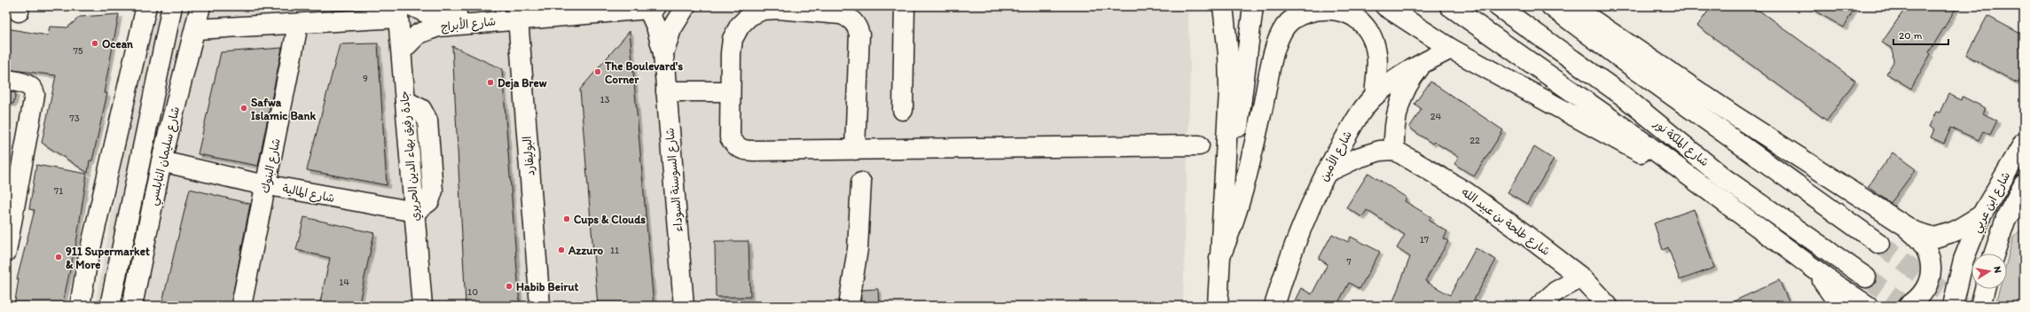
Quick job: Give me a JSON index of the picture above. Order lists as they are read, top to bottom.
{
  "streets": {
    "main road": [
      "شارع الأبراج",
      "شارع الملكة نور",
      "شارع سليمان النابلسي",
      "جادة رفيق بهاء الدين الحريري",
      "البوليفارد",
      "شارع الأمين",
      "شارع البنوك",
      "شارع السوسنة السوداء",
      "شارع المالية",
      "شارع ابن عربي",
      "شارع طلحة بن عبيد الله"
    ]
  },
  "crossings": [
    ["شارع الأبراج", "شارع سليمان النابلسي"],
    ["شارع الأبراج", "جادة رفيق بهاء الدين الحريري"],
    ["شارع الأبراج", "البوليفارد"],
    ["شارع الأبراج", "شارع البنوك"],
    ["شارع الأبراج", "شارع السوسنة السوداء"],
    ["شارع سليمان النابلسي", "شارع المالية"],
    ["جادة رفيق بهاء الدين الحريري", "شارع المالية"],
    ["شارع البنوك", "شارع المالية"]
  ],
  "places": [
    "Ocean",
    "The Boulevard's Corner",
    "Deja Brew",
    "Safwa Islamic Bank",
    "Cups & Clouds",
    "Azzuro",
    "911 Supermarket & More",
    "Habib Beirut"
  ],
  "house_numbers": [
    "75",
    "9",
    "13",
    "24",
    "73",
    "22",
    "71",
    "17",
    "11",
    "7",
    "14",
    "10"
  ],
  "scale_bar": "20 m",
  "north": "right"
}
